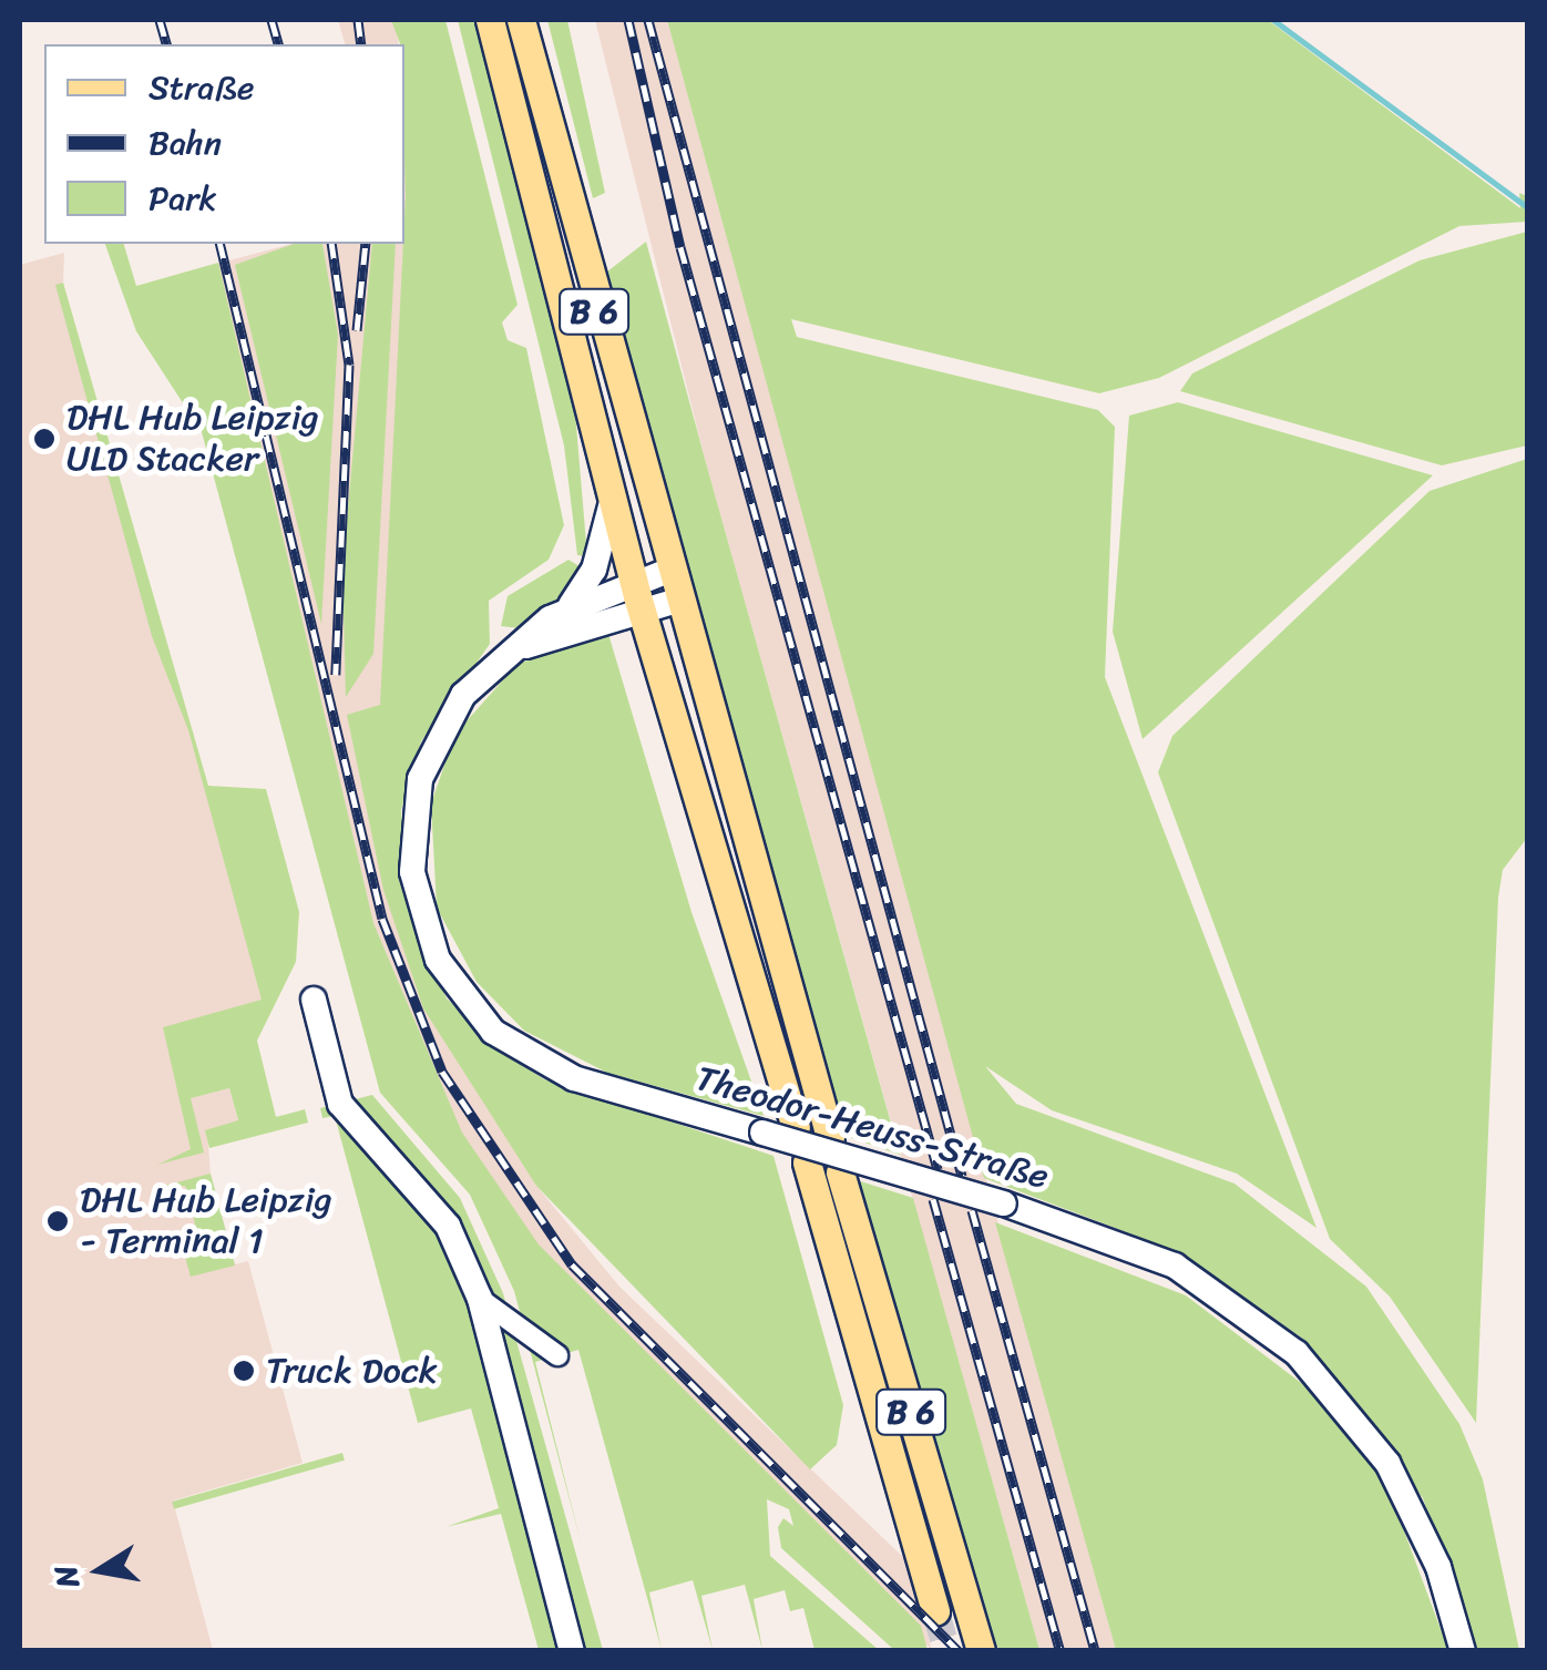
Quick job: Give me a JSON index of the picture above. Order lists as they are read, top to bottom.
{
  "streets": {
    "main road": ["B 6"],
    "street": ["Theodor-Heuss-Straße"]
  },
  "crossings": [
    ["B 6", "Theodor-Heuss-Straße"]
  ],
  "places": ["DHL Hub Leipzig ULD Stacker", "DHL Hub Leipzig - Terminal 1", "Truck Dock"],
  "legend": ["Straße", "Bahn", "Park"],
  "north": "left"
}
